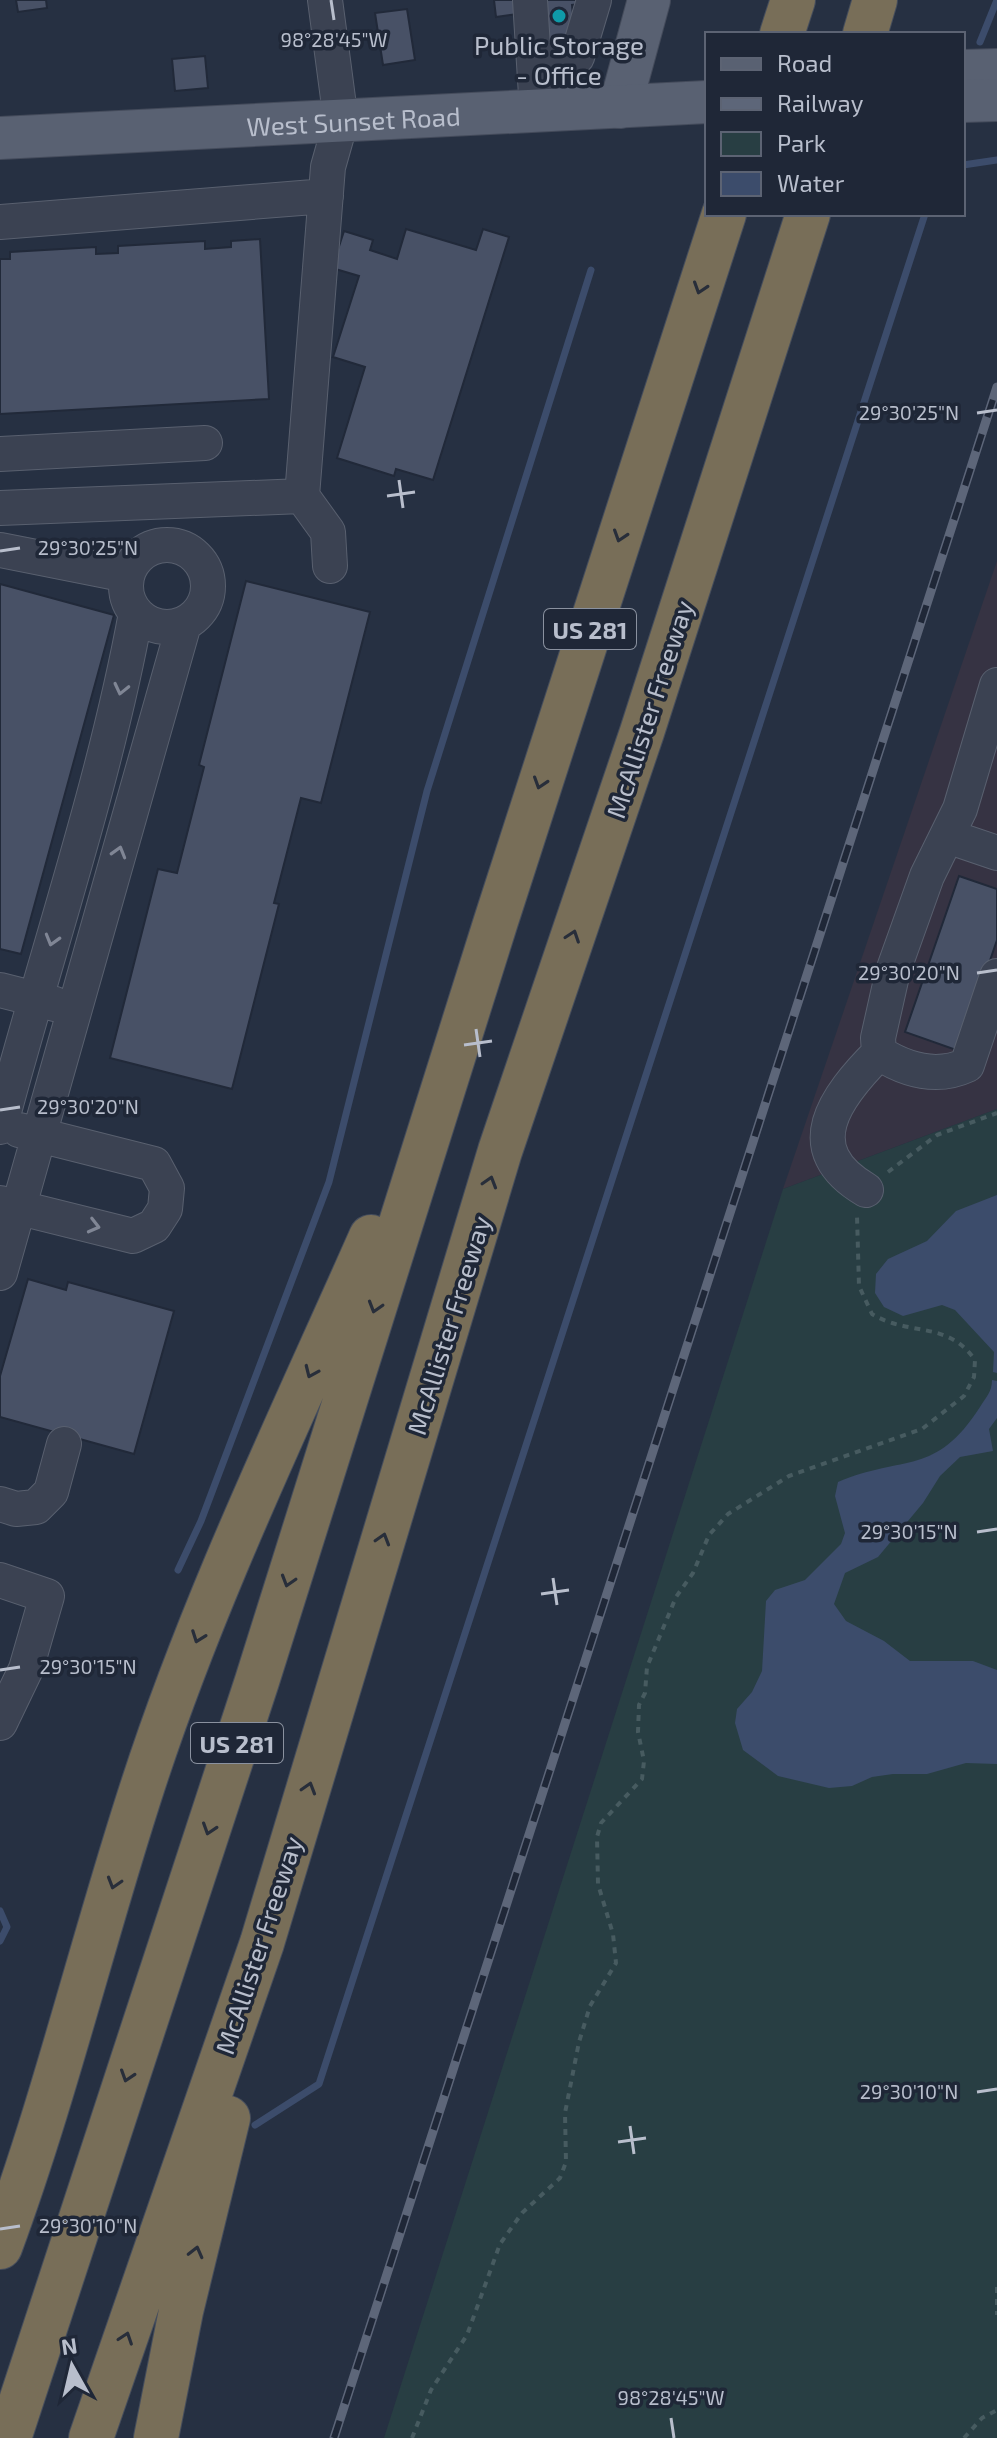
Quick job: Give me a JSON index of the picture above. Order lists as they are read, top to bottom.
{
  "streets": {
    "highway": ["US 281", "McAllister Freeway"],
    "main road": ["West Sunset Road"]
  },
  "places": ["Public Storage - Office"],
  "legend": [
    "Road",
    "Railway",
    "Park",
    "Water"
  ],
  "north": "top",
  "coordinates": [
    "98°28'45\"W",
    "29°30'25\"N",
    "29°30'20\"N",
    "29°30'15\"N",
    "29°30'10\"N"
  ]
}
